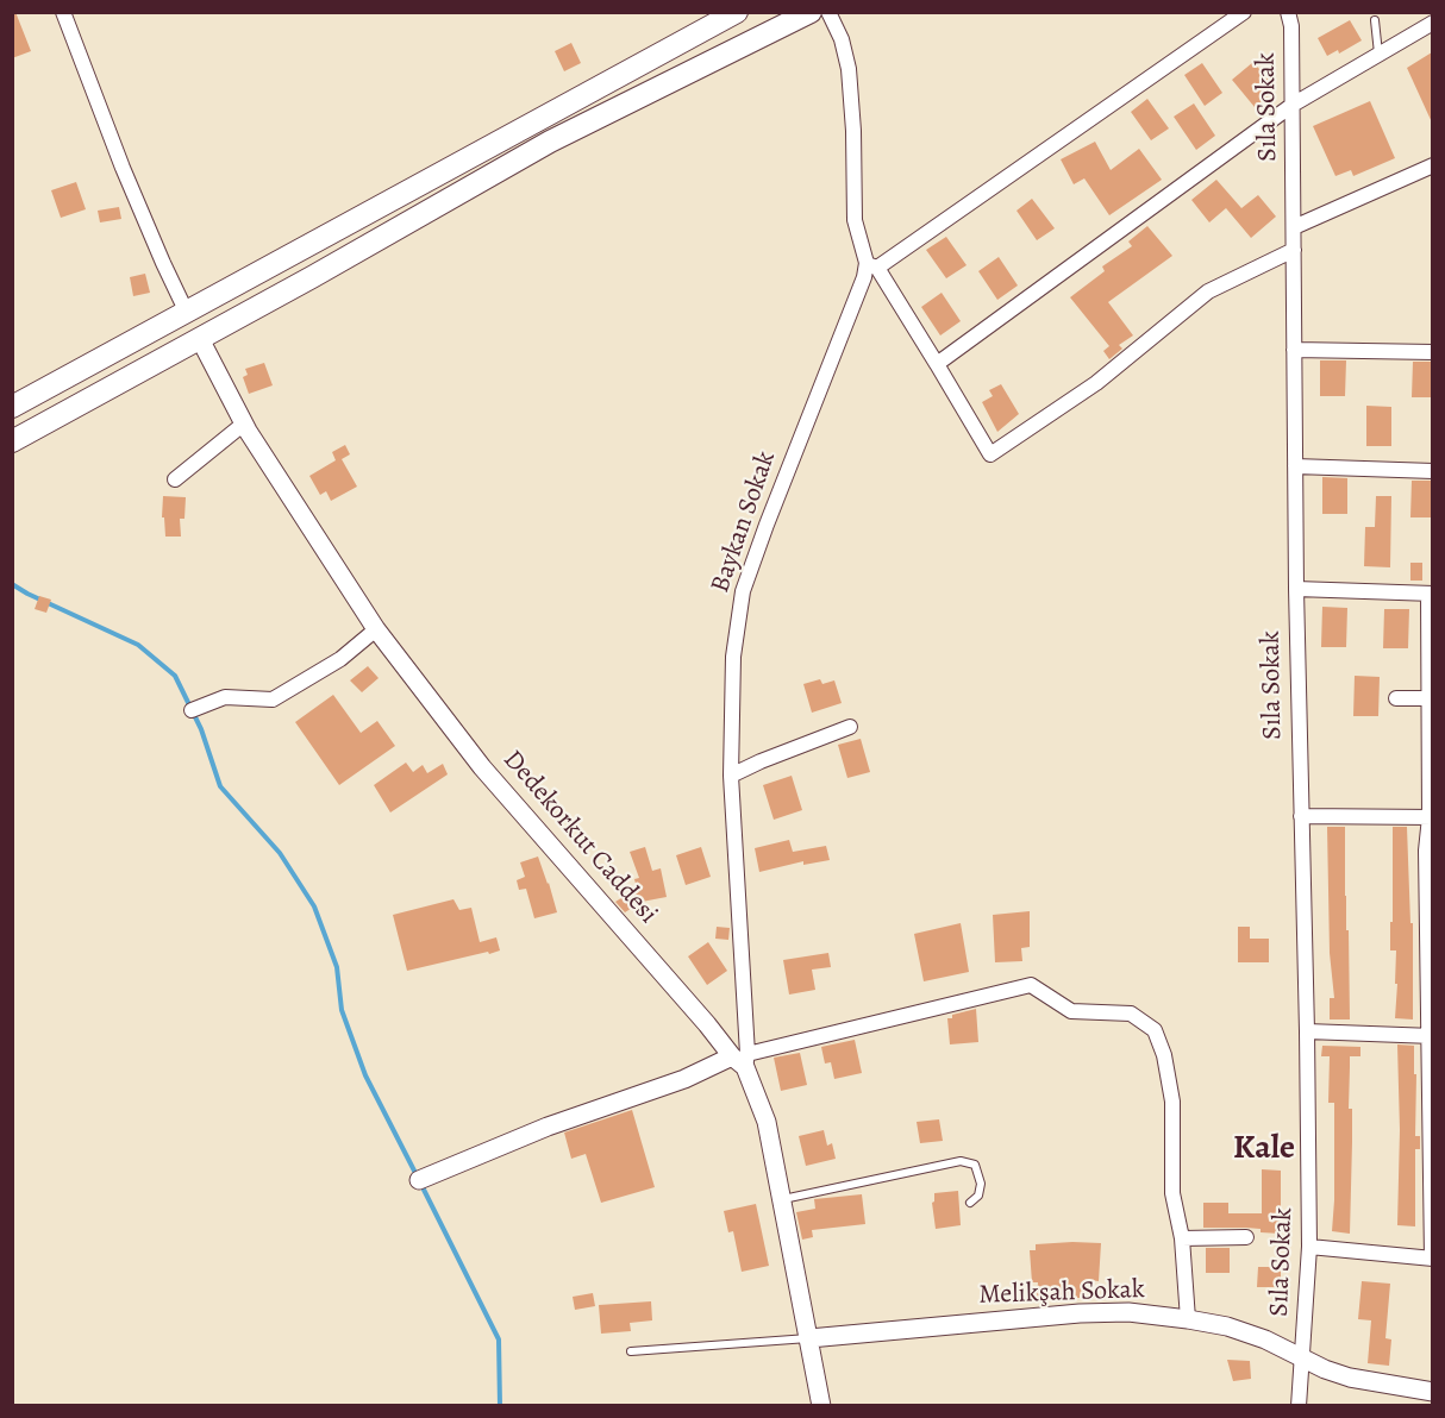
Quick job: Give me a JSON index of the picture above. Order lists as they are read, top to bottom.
{
  "streets": {
    "street": [
      "Sıla Sokak",
      "Baykan Sokak",
      "Dedekorkut Caddesi",
      "Melikşah Sokak"
    ]
  },
  "crossings": [
    ["Sıla Sokak", "Baykan Sokak"],
    ["Sıla Sokak", "Melikşah Sokak"],
    ["Baykan Sokak", "Dedekorkut Caddesi"],
    ["Dedekorkut Caddesi", "Melikşah Sokak"]
  ],
  "districts": ["Kale"]
}
